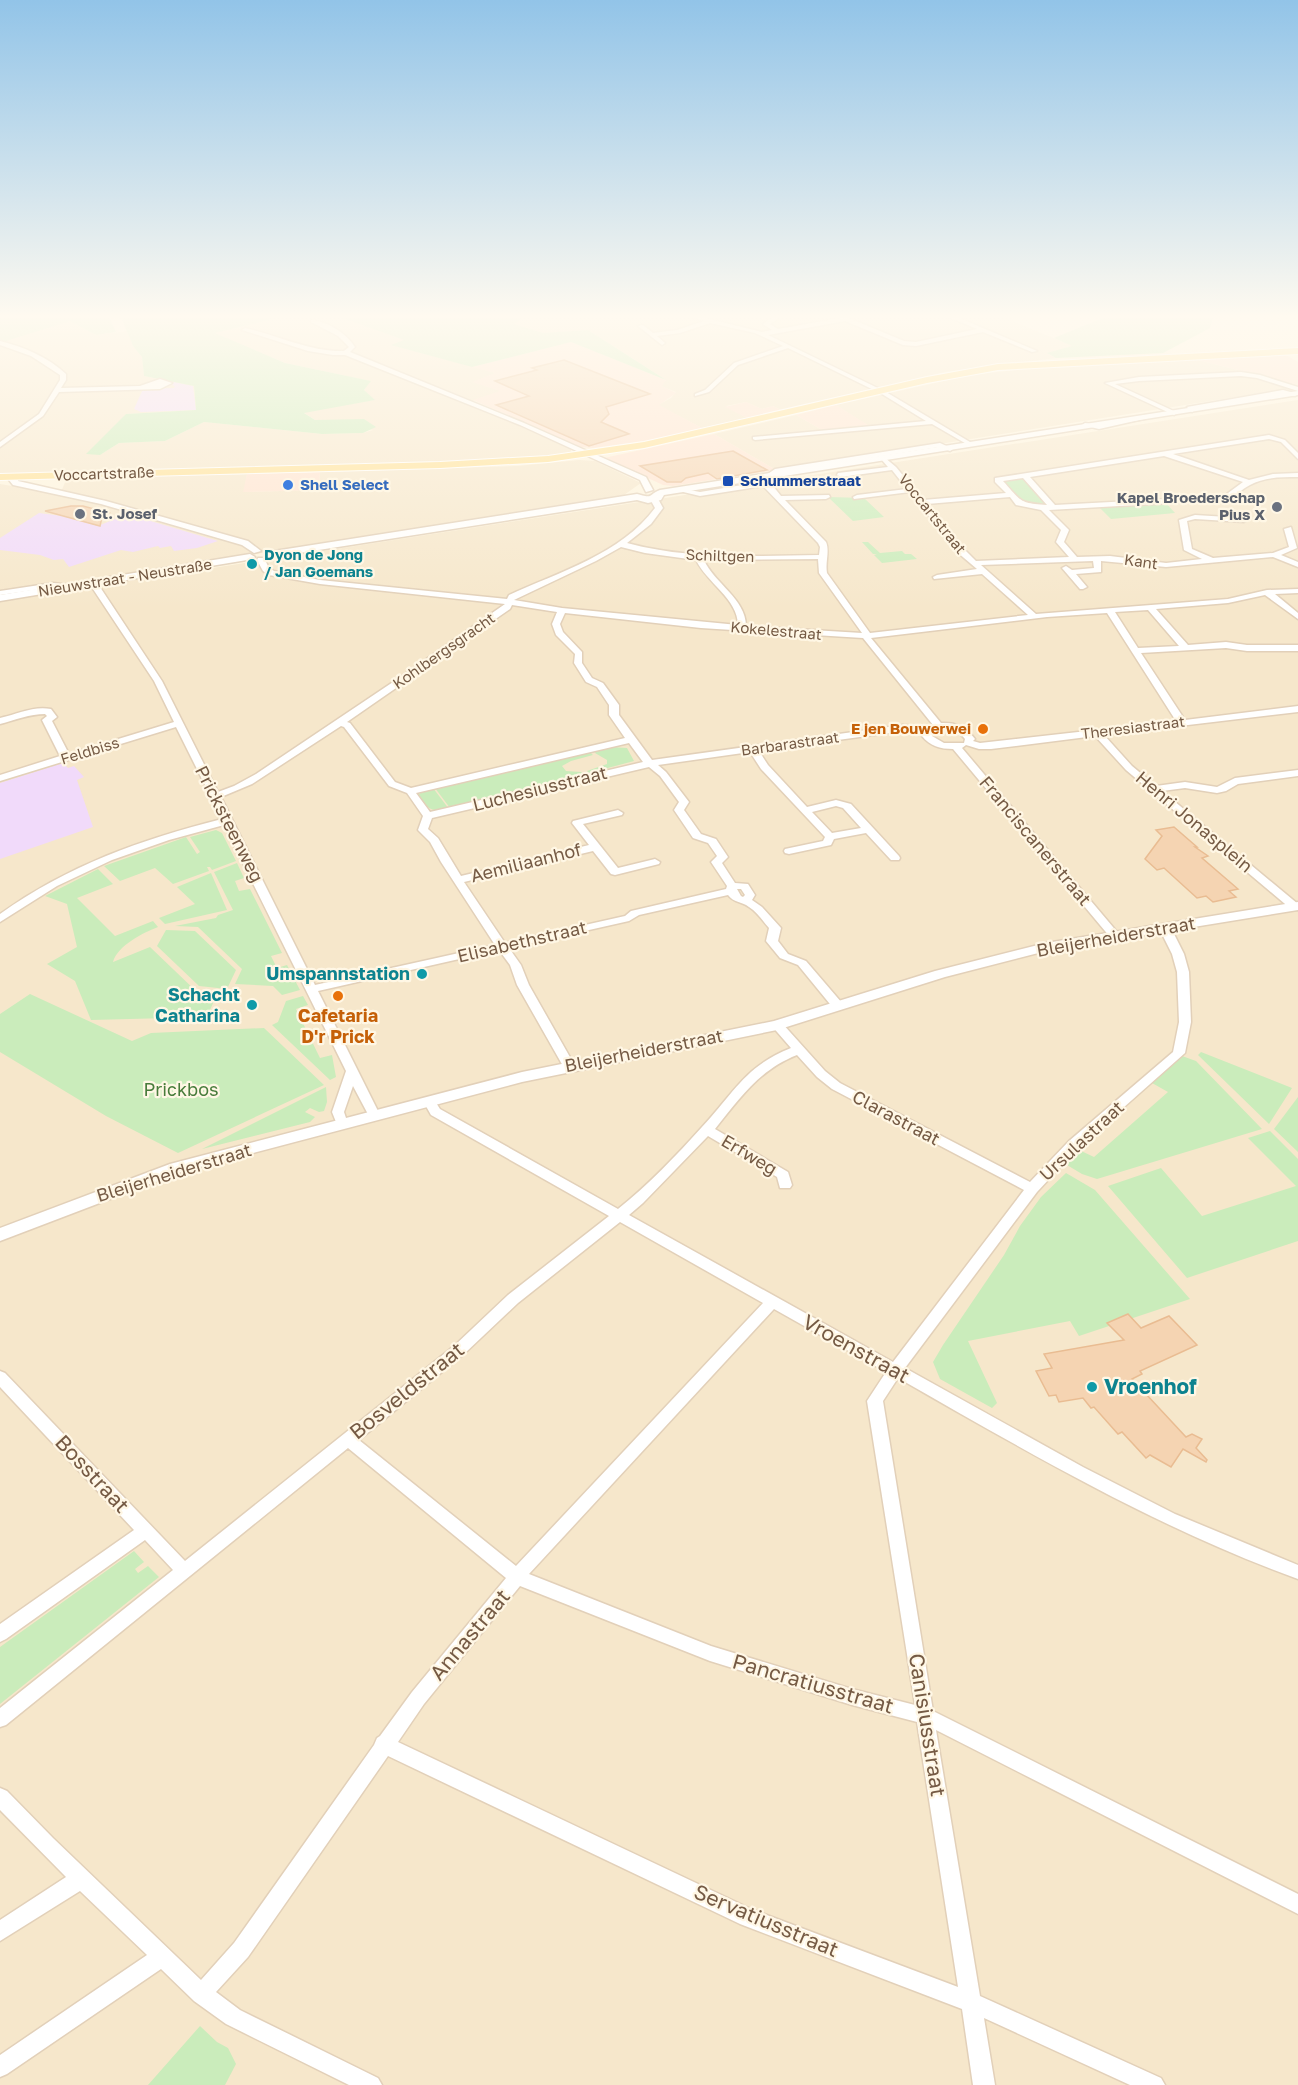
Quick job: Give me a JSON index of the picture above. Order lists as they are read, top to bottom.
{
  "streets": {
    "main road": ["Voccartstraße"],
    "street": [
      "Voccartstraat",
      "Schiltgen",
      "Kant",
      "Nieuwstraat - Neustraße",
      "Kokelestraat",
      "Kohlbergsgracht",
      "Theresiastraat",
      "Barbarastraat",
      "Feldbiss",
      "Luchesiusstraat",
      "Henri Jonasplein",
      "Pricksteenweg",
      "Franciscanerstraat",
      "Aemiliaanhof",
      "Bleijerheiderstraat",
      "Elisabethstraat",
      "Clarastraat",
      "Ursulastraat",
      "Erfweg",
      "Vroenstraat",
      "Bosveldstraat",
      "Bosstraat",
      "Annastraat",
      "Pancratiusstraat",
      "Canisiusstraat",
      "Servatiusstraat"
    ]
  },
  "crossings": [
    ["Voccartstraße", "Kokelestraat"],
    ["Voccartstraat", "Kant"],
    ["Voccartstraat", "Kokelestraat"],
    ["Schiltgen", "Kohlbergsgracht"],
    ["Nieuwstraat - Neustraße", "Kokelestraat"],
    ["Nieuwstraat - Neustraße", "Pricksteenweg"],
    ["Kokelestraat", "Kohlbergsgracht"],
    ["Kohlbergsgracht", "Pricksteenweg"],
    ["Theresiastraat", "Henri Jonasplein"],
    ["Barbarastraat", "Luchesiusstraat"],
    ["Feldbiss", "Pricksteenweg"],
    ["Henri Jonasplein", "Bleijerheiderstraat"],
    ["Pricksteenweg", "Bleijerheiderstraat"],
    ["Pricksteenweg", "Elisabethstraat"],
    ["Franciscanerstraat", "Bleijerheiderstraat"],
    ["Bleijerheiderstraat", "Clarastraat"],
    ["Bleijerheiderstraat", "Ursulastraat"],
    ["Bleijerheiderstraat", "Vroenstraat"],
    ["Clarastraat", "Ursulastraat"],
    ["Clarastraat", "Bosveldstraat"],
    ["Ursulastraat", "Vroenstraat"],
    ["Ursulastraat", "Canisiusstraat"],
    ["Erfweg", "Bosveldstraat"],
    ["Vroenstraat", "Bosveldstraat"],
    ["Vroenstraat", "Annastraat"],
    ["Vroenstraat", "Canisiusstraat"],
    ["Bosveldstraat", "Bosstraat"],
    ["Bosveldstraat", "Pancratiusstraat"],
    ["Annastraat", "Pancratiusstraat"],
    ["Annastraat", "Servatiusstraat"],
    ["Pancratiusstraat", "Canisiusstraat"],
    ["Canisiusstraat", "Servatiusstraat"]
  ],
  "parks": ["Prickbos"],
  "places": {
    "transit": ["Schummerstraat"],
    "other": [
      "Shell Select",
      "Kapel Broederschap Pius X",
      "St. Josef",
      "Dyon de Jong / Jan Goemans",
      "E jen Bouwerwei",
      "Umspannstation",
      "Cafetaria D'r Prick",
      "Schacht Catharina",
      "Vroenhof"
    ]
  }
}
